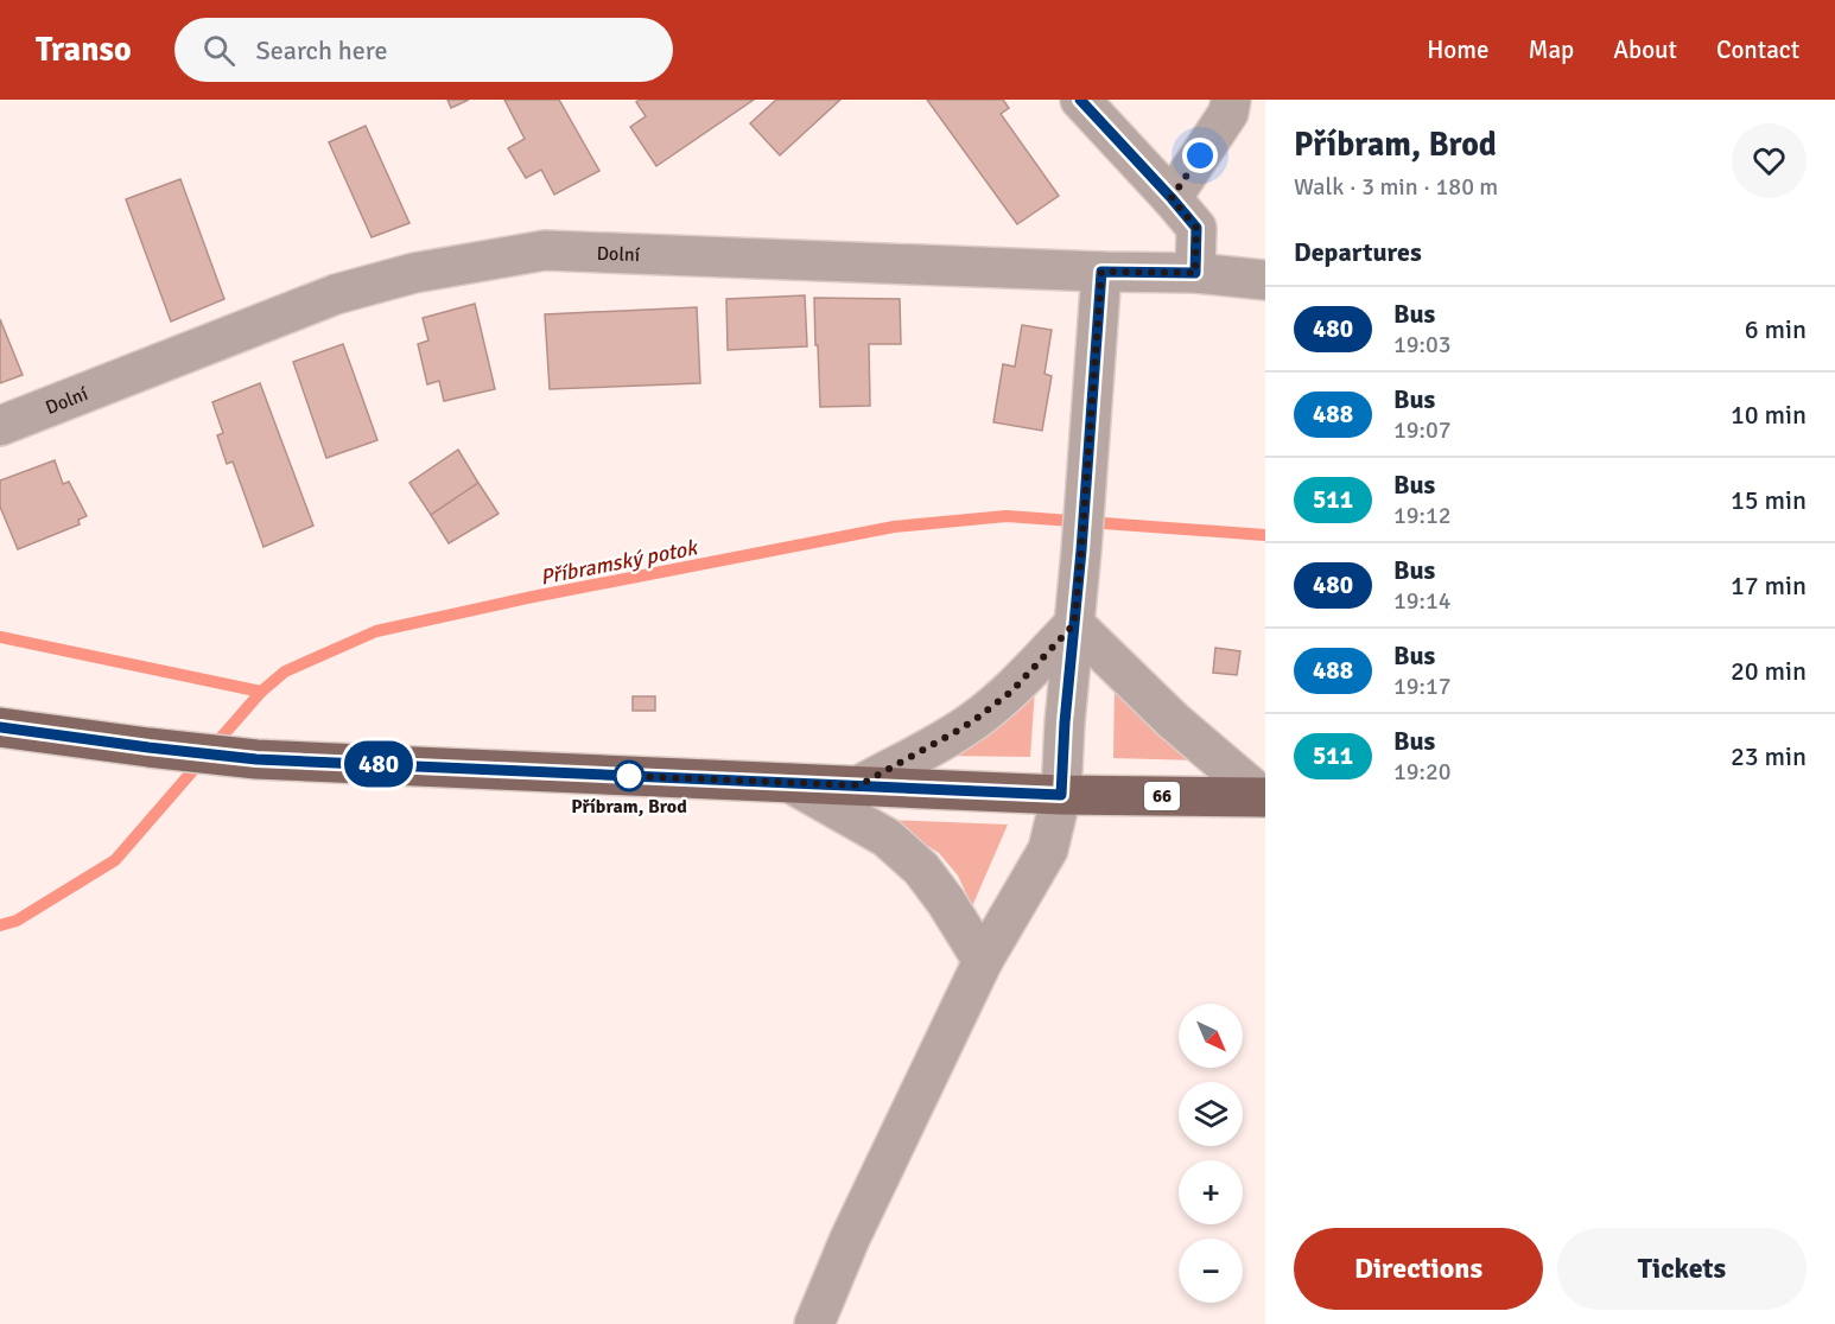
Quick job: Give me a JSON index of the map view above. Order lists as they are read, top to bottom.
{
  "streets": {
    "main road": ["66"],
    "street": ["Dolní"]
  },
  "water": ["Příbramský potok"],
  "places": ["Příbram, Brod"],
  "lines": ["bus line 480"],
  "north": "bottom right",
  "page": {
    "header": "Transo",
    "search": "Search here",
    "nav": [
      "Home",
      "Map",
      "About",
      "Contact"
    ],
    "on_map": "480",
    "heading": [
      ["Příbram, Brod", "Walk · 3 min · 180 m"],
      "Departures"
    ],
    "list": [
      {
        "mark": "480",
        "name": "Bus",
        "note": "19:03",
        "value": "6 min"
      },
      {
        "mark": "488",
        "name": "Bus",
        "note": "19:07",
        "value": "10 min"
      },
      {
        "mark": "511",
        "name": "Bus",
        "note": "19:12",
        "value": "15 min"
      },
      {
        "mark": "480",
        "name": "Bus",
        "note": "19:14",
        "value": "17 min"
      },
      {
        "mark": "488",
        "name": "Bus",
        "note": "19:17",
        "value": "20 min"
      },
      {
        "mark": "511",
        "name": "Bus",
        "note": "19:20",
        "value": "23 min"
      }
    ],
    "map_buttons": ["+", "−"],
    "buttons": ["Directions", "Tickets"]
  }
}
